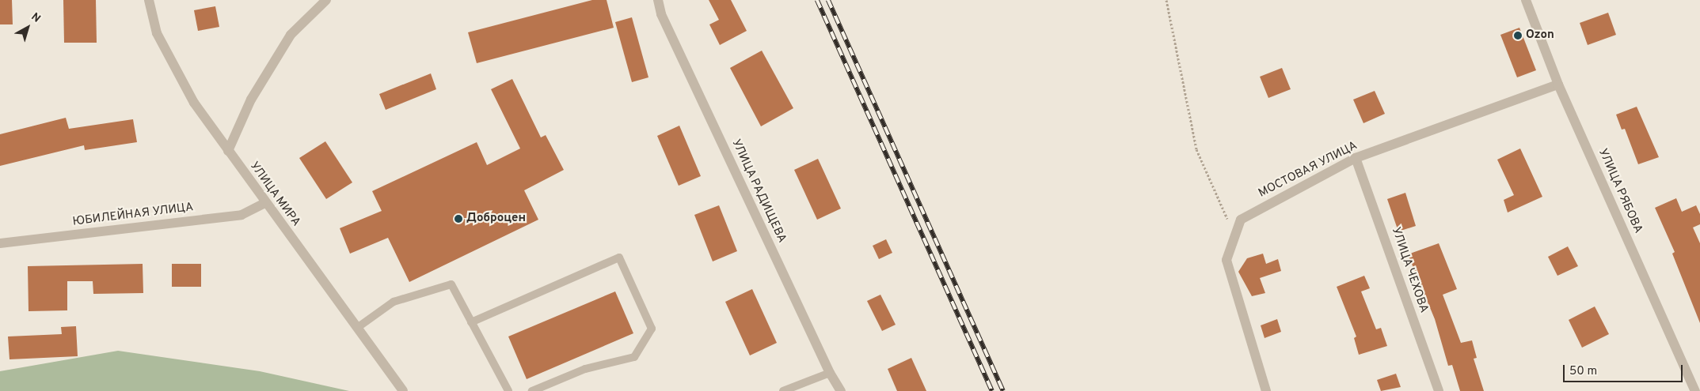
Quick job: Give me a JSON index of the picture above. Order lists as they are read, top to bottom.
{
  "streets": {
    "street": [
      "МОСТОВАЯ УЛИЦА",
      "УЛИЦА РАДИЩЕВА",
      "УЛИЦА РЯБОВА",
      "УЛИЦА МИРА",
      "ЮБИЛЕЙНАЯ УЛИЦА",
      "УЛИЦА ЧЕХОВА"
    ]
  },
  "crossings": [
    ["МОСТОВАЯ УЛИЦА", "УЛИЦА РЯБОВА"],
    ["МОСТОВАЯ УЛИЦА", "УЛИЦА ЧЕХОВА"],
    ["УЛИЦА МИРА", "ЮБИЛЕЙНАЯ УЛИЦА"]
  ],
  "places": ["Ozon", "Доброцен"],
  "scale_bar": "50 m",
  "north": "top right"
}
